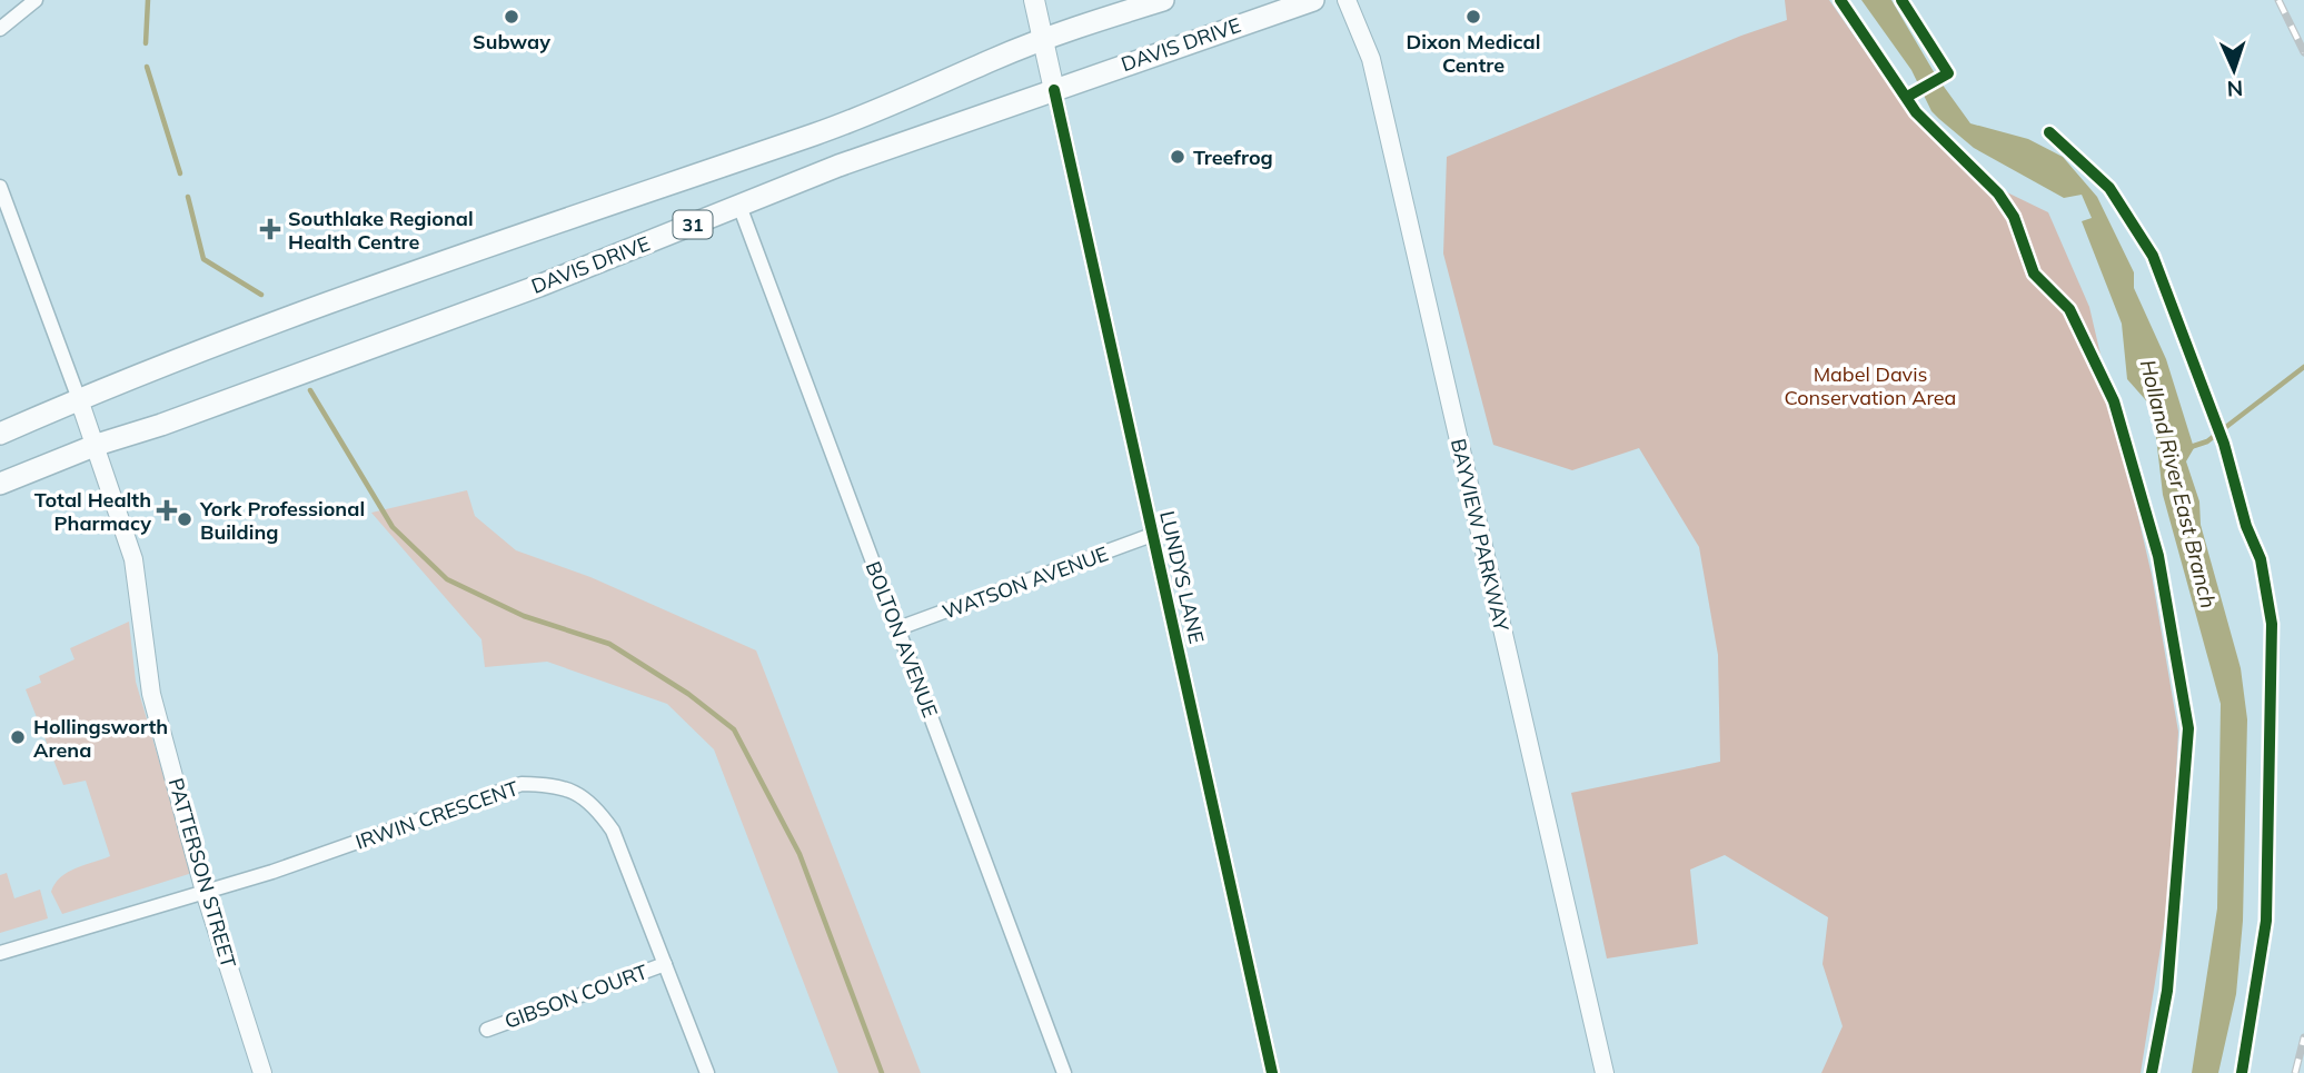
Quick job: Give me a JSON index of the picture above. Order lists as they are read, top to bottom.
{
  "streets": {
    "main road": ["DAVIS DRIVE", "31"],
    "street": [
      "BAYVIEW PARKWAY",
      "LUNDYS LANE",
      "WATSON AVENUE",
      "BOLTON AVENUE",
      "IRWIN CRESCENT",
      "PATTERSON STREET",
      "GIBSON COURT"
    ]
  },
  "crossings": [
    ["DAVIS DRIVE", "LUNDYS LANE"],
    ["DAVIS DRIVE", "BOLTON AVENUE"],
    ["DAVIS DRIVE", "PATTERSON STREET"],
    ["31", "PATTERSON STREET"],
    ["LUNDYS LANE", "WATSON AVENUE"],
    ["WATSON AVENUE", "BOLTON AVENUE"],
    ["IRWIN CRESCENT", "PATTERSON STREET"],
    ["IRWIN CRESCENT", "GIBSON COURT"]
  ],
  "water": ["Holland River East Branch"],
  "parks": ["Mabel Davis Conservation Area"],
  "places": {
    "other": [
      "Subway",
      "Dixon Medical Centre",
      "Treefrog",
      "York Professional Building",
      "Hollingsworth Arena"
    ],
    "health": ["Southlake Regional Health Centre", "Total Health Pharmacy"]
  },
  "north": "bottom"
}
